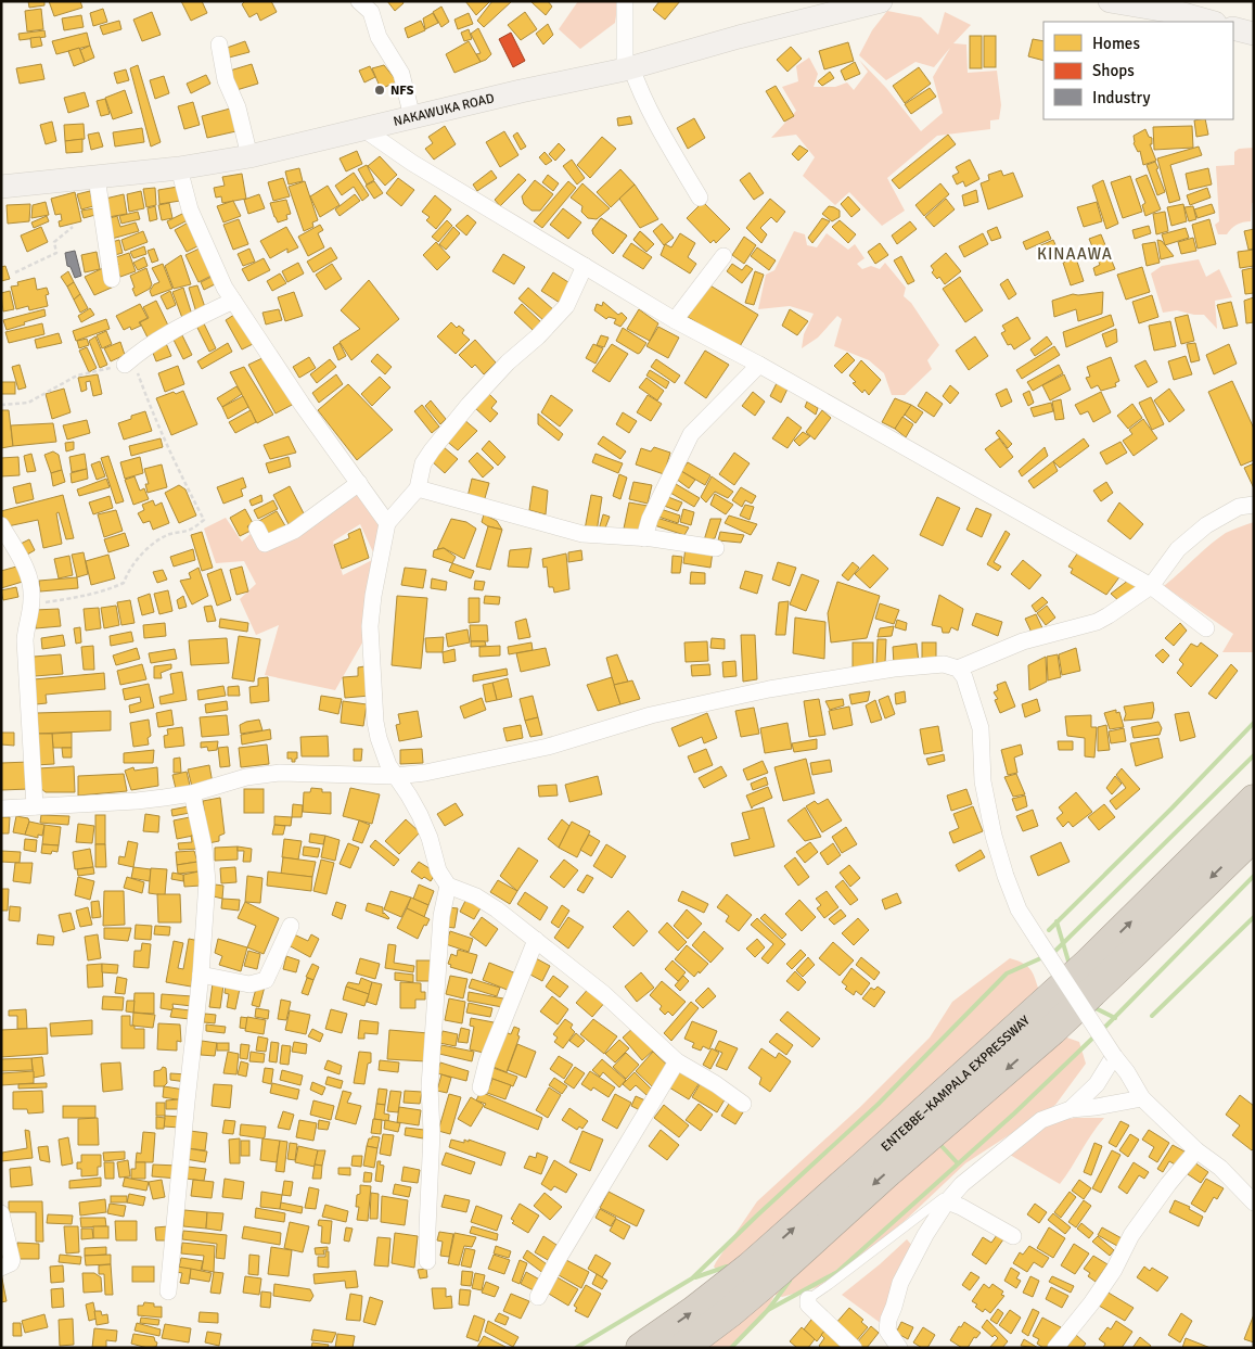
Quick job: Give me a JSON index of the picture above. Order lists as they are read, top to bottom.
{
  "streets": {
    "highway": ["ENTEBBE–KAMPALA EXPRESSWAY"],
    "main road": ["NAKAWUKA ROAD"]
  },
  "districts": ["KINAAWA"],
  "places": ["NFS"],
  "legend": ["Homes", "Shops", "Industry"]
}
